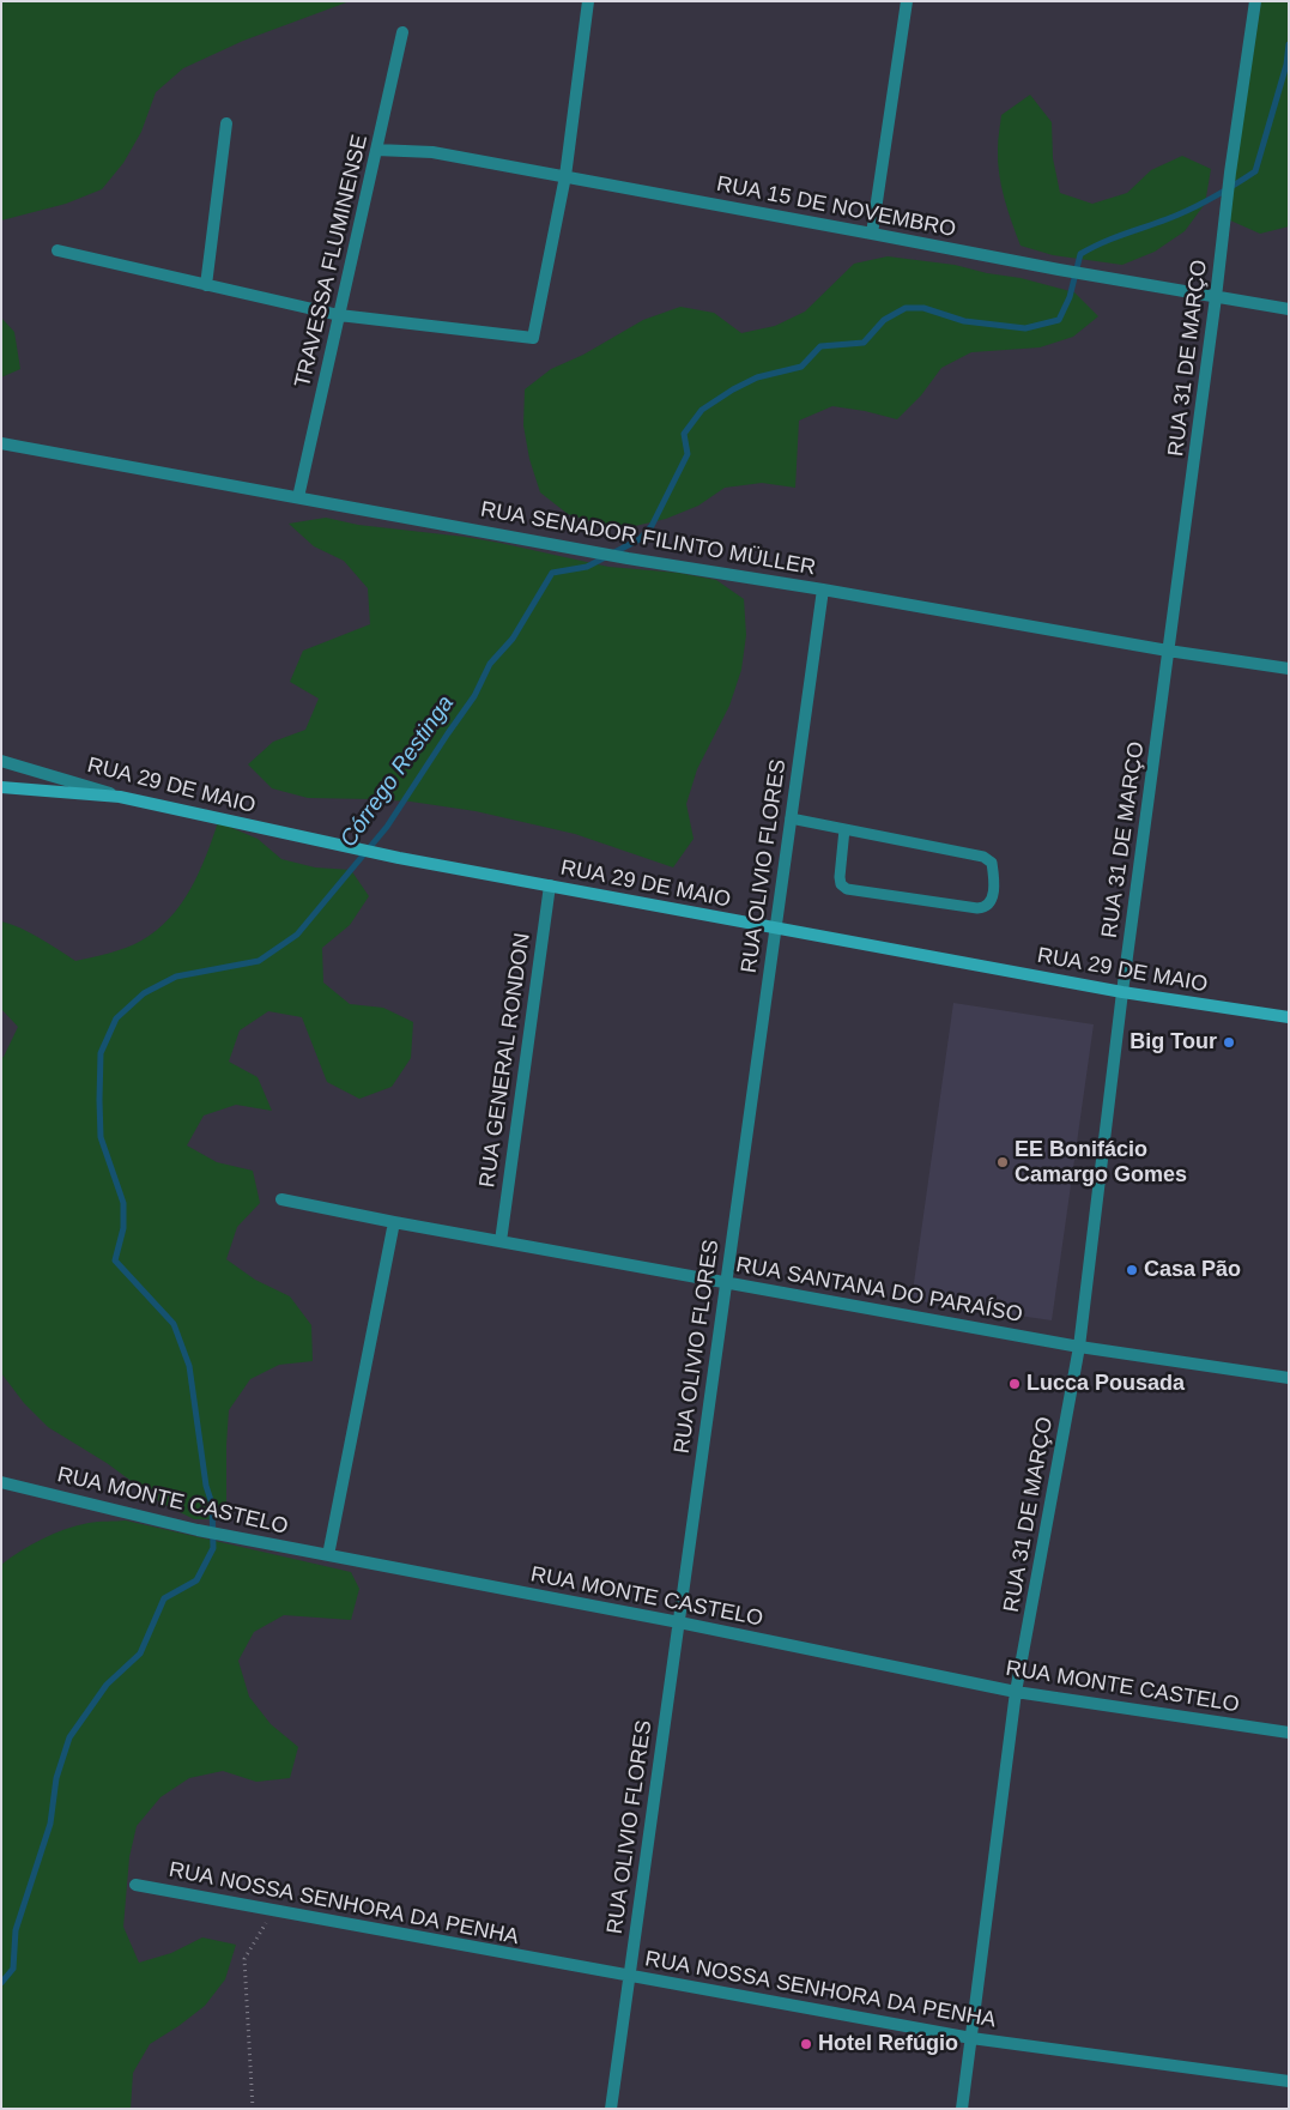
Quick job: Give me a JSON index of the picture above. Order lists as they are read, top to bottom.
{
  "streets": {
    "main road": ["RUA 29 DE MAIO"],
    "street": [
      "RUA 15 DE NOVEMBRO",
      "TRAVESSA FLUMINENSE",
      "RUA 31 DE MARÇO",
      "RUA SENADOR FILINTO MÜLLER",
      "RUA OLIVIO FLORES",
      "RUA GENERAL RONDON",
      "RUA SANTANA DO PARAÍSO",
      "RUA MONTE CASTELO",
      "RUA NOSSA SENHORA DA PENHA"
    ]
  },
  "crossings": [
    ["RUA 15 DE NOVEMBRO", "TRAVESSA FLUMINENSE"],
    ["RUA 15 DE NOVEMBRO", "RUA 31 DE MARÇO"],
    ["TRAVESSA FLUMINENSE", "RUA SENADOR FILINTO MÜLLER"],
    ["RUA 31 DE MARÇO", "RUA SENADOR FILINTO MÜLLER"],
    ["RUA 31 DE MARÇO", "RUA 29 DE MAIO"],
    ["RUA 31 DE MARÇO", "RUA SANTANA DO PARAÍSO"],
    ["RUA 31 DE MARÇO", "RUA MONTE CASTELO"],
    ["RUA 31 DE MARÇO", "RUA NOSSA SENHORA DA PENHA"],
    ["RUA SENADOR FILINTO MÜLLER", "RUA OLIVIO FLORES"],
    ["RUA 29 DE MAIO", "RUA OLIVIO FLORES"],
    ["RUA 29 DE MAIO", "RUA GENERAL RONDON"],
    ["RUA OLIVIO FLORES", "RUA SANTANA DO PARAÍSO"],
    ["RUA OLIVIO FLORES", "RUA MONTE CASTELO"],
    ["RUA OLIVIO FLORES", "RUA NOSSA SENHORA DA PENHA"],
    ["RUA GENERAL RONDON", "RUA SANTANA DO PARAÍSO"]
  ],
  "water": ["Córrego Restinga"],
  "places": [
    "Big Tour",
    "EE Bonifácio Camargo Gomes",
    "Casa Pão",
    "Lucca Pousada",
    "Hotel Refúgio"
  ]
}
